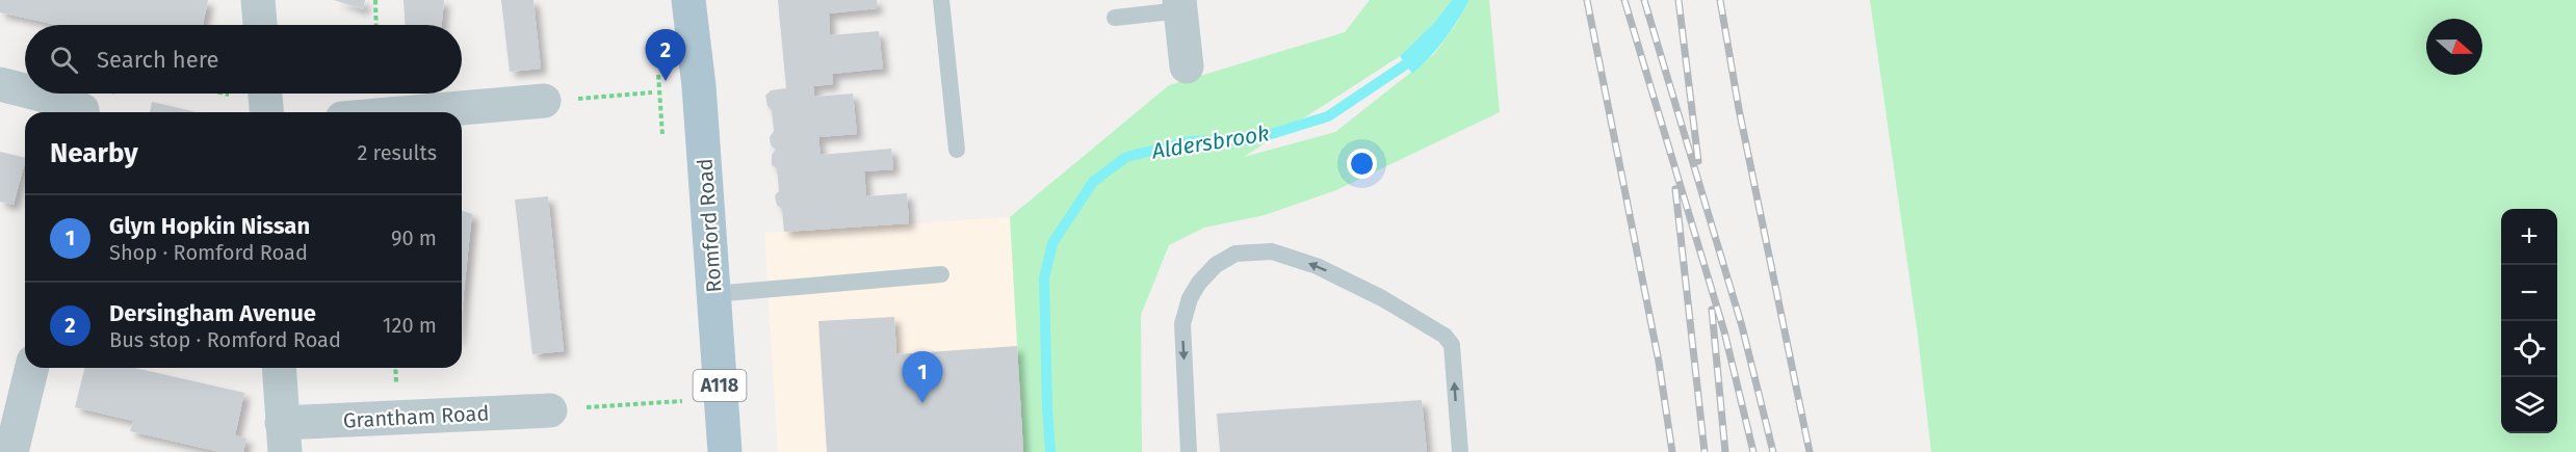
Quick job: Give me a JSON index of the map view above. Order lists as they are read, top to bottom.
{
  "streets": {
    "main road": ["Romford Road", "A118"],
    "street": ["Grantham Road"]
  },
  "water": ["Aldersbrook"],
  "north": "right",
  "page": {
    "search": "Search here",
    "pins": ["2", "1"],
    "heading": ["Nearby", "2 results"],
    "list": [
      {
        "mark": "1",
        "name": "Glyn Hopkin Nissan",
        "note": "Shop · Romford Road",
        "value": "90 m"
      },
      {
        "mark": "2",
        "name": "Dersingham Avenue",
        "note": "Bus stop · Romford Road",
        "value": "120 m"
      }
    ],
    "map_buttons": ["+", "−"]
  }
}
